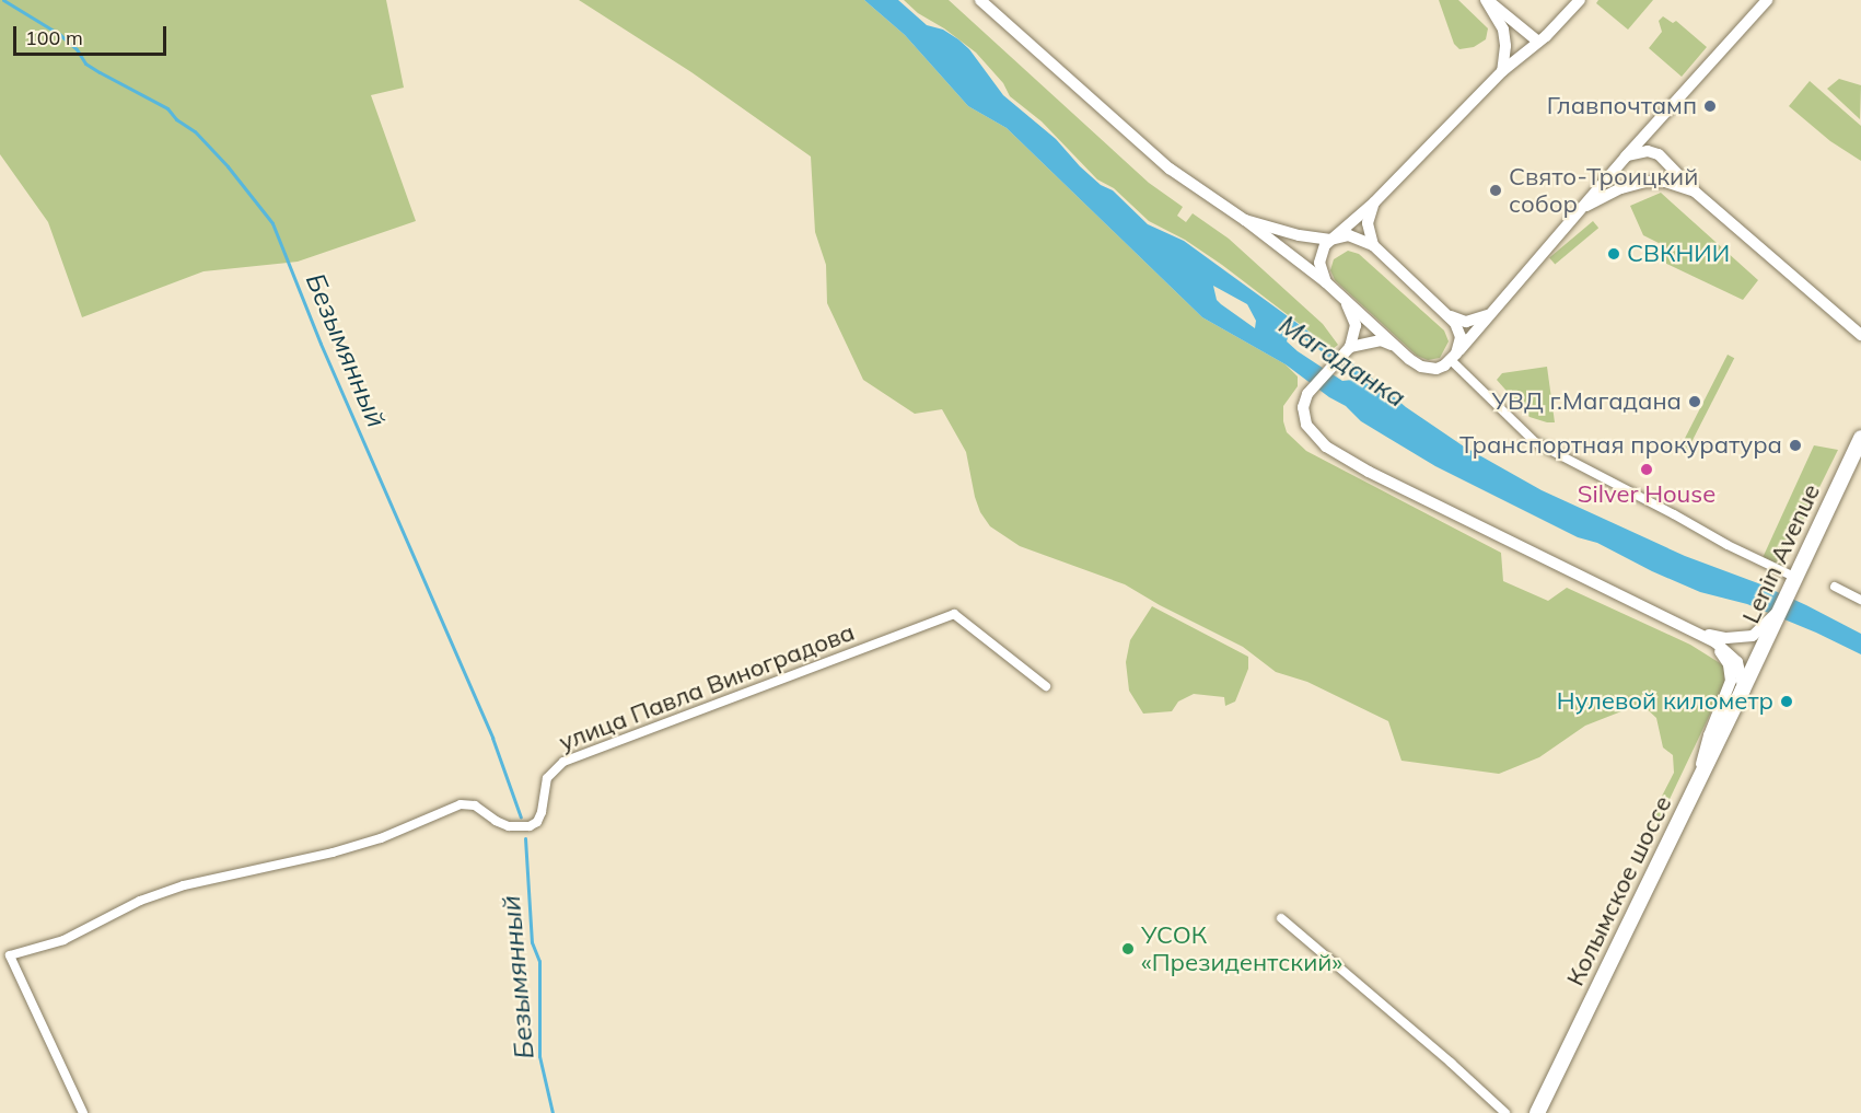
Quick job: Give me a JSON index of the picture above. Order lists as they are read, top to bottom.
{
  "streets": {
    "main road": ["Lenin Avenue", "Колымское шоссе"],
    "street": ["улица Павла Виноградова"]
  },
  "crossings": [
    ["Lenin Avenue", "Колымское шоссе"]
  ],
  "water": ["Безымянный", "Магаданка"],
  "places": [
    "Главпочтамп",
    "Свято-Троицкий собор",
    "СВКНИИ",
    "УВД г.Магадана",
    "Транспортная прокуратура",
    "Silver House",
    "Нулевой километр",
    "УСОК «Президентский»"
  ],
  "scale_bar": "100 m"
}
